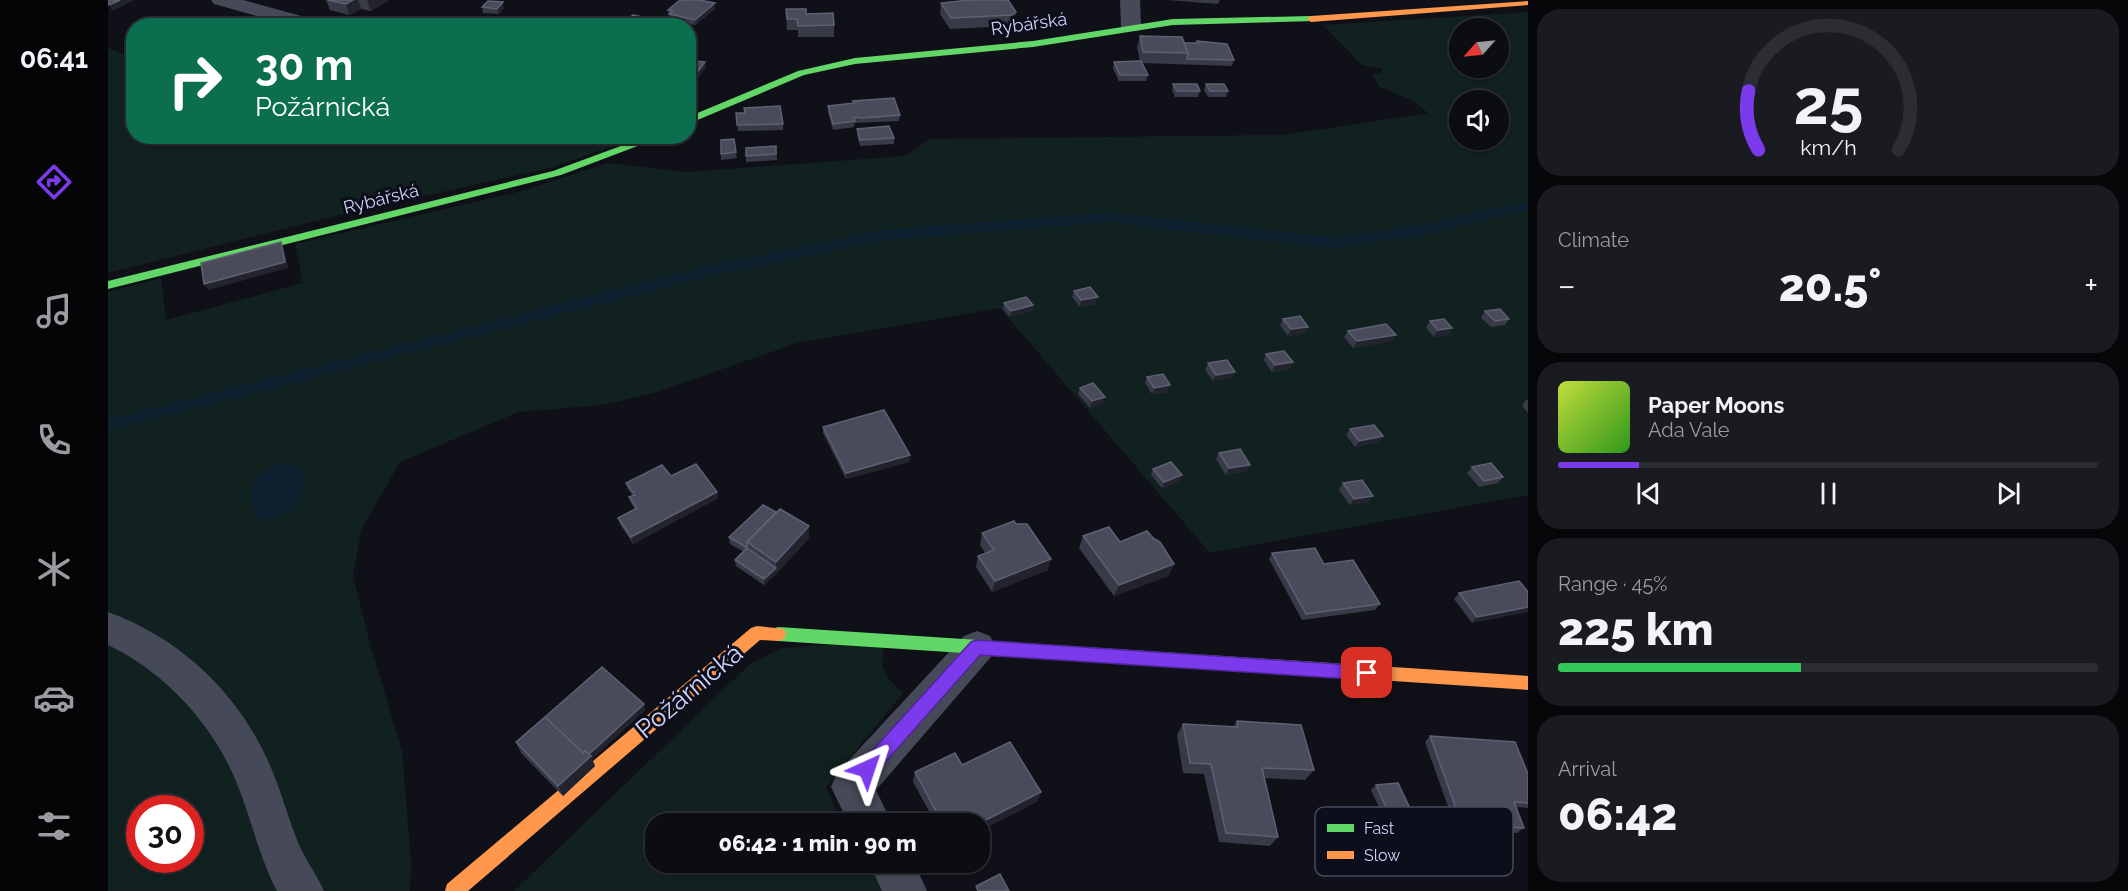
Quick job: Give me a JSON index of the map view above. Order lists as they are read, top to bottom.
{
  "streets": {
    "street": ["Rybářská", "Požárnická"]
  },
  "legend": ["Fast", "Slow"],
  "north": "bottom left",
  "page": {
    "tabs": "06:41",
    "turn": ["30 m", "Požárnická"],
    "tile": [
      "Climate",
      ["Range · 45%", "225 km"],
      ["Arrival", "06:42"]
    ],
    "heat": ["−", "20.5°", "+"],
    "song": ["Paper Moons", "Ada Vale"],
    "limit": "30",
    "trip": "06:42 · 1 min · 90 m",
    "gauge": ["25", "km/h"]
  }
}
